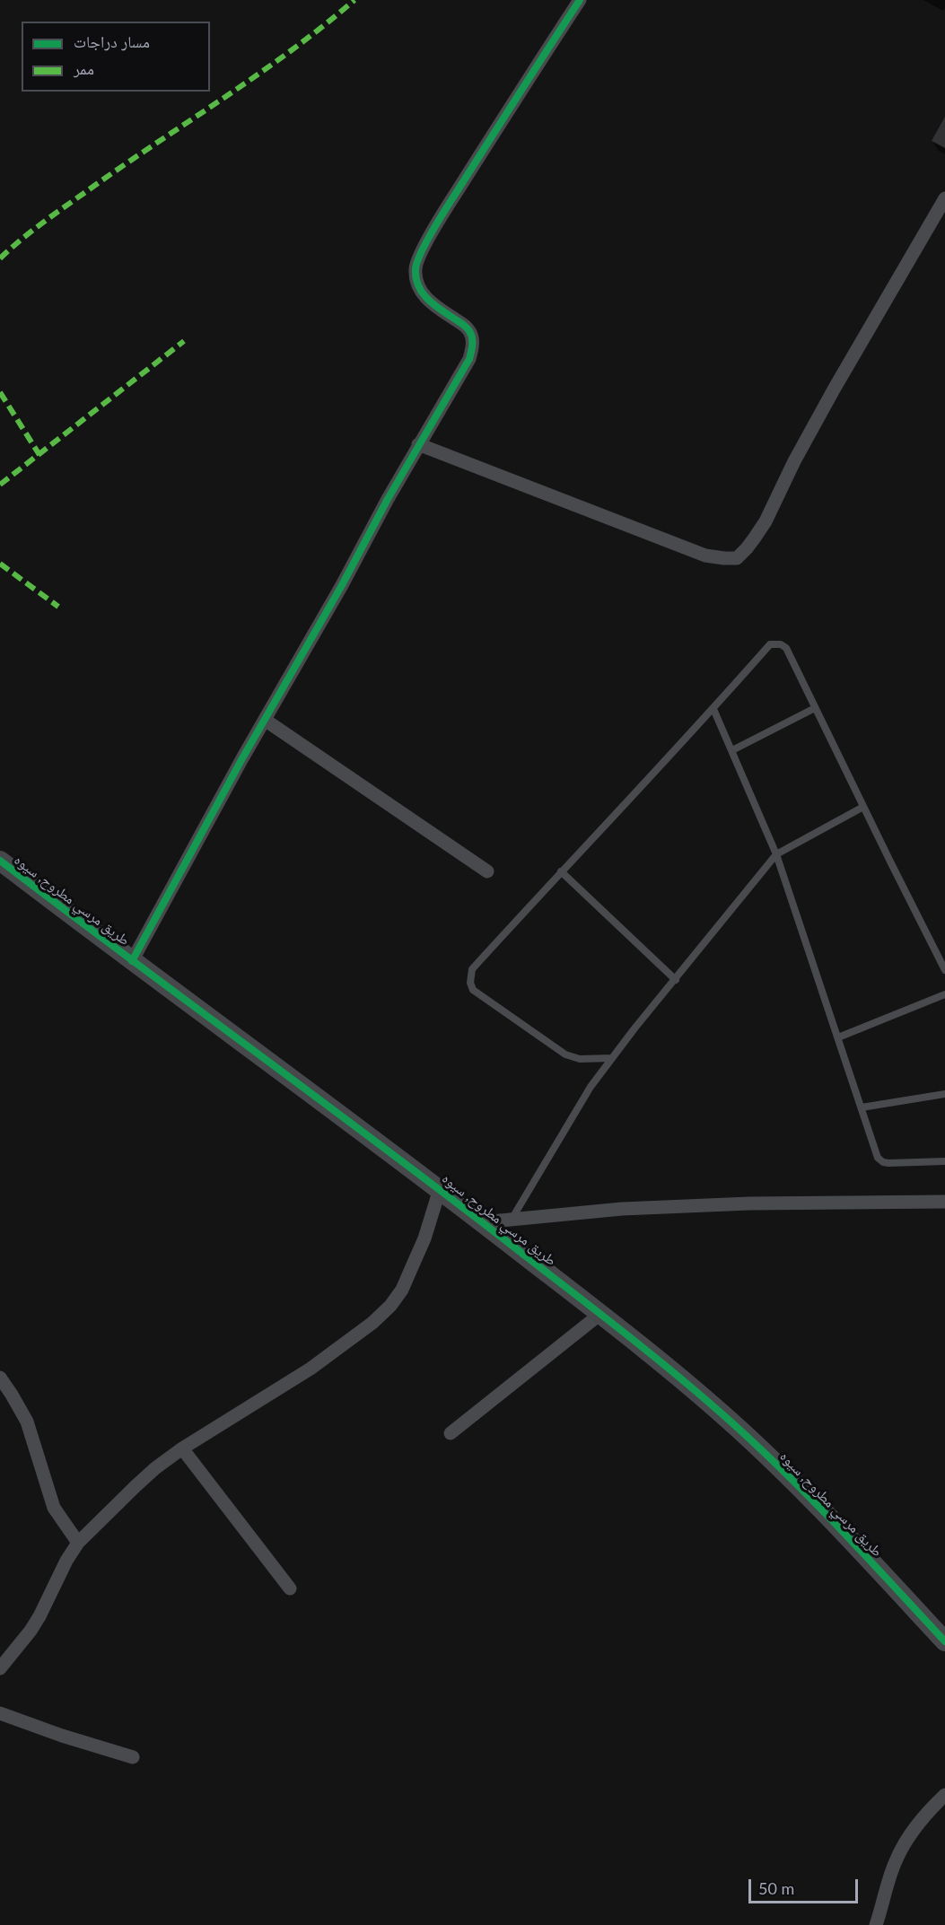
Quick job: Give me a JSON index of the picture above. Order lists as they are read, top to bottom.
{
  "streets": {
    "street": ["طريق مرسي مطروح, سيوه"]
  },
  "legend": ["مسار دراجات", "ممر"],
  "scale_bar": "50 m"
}
